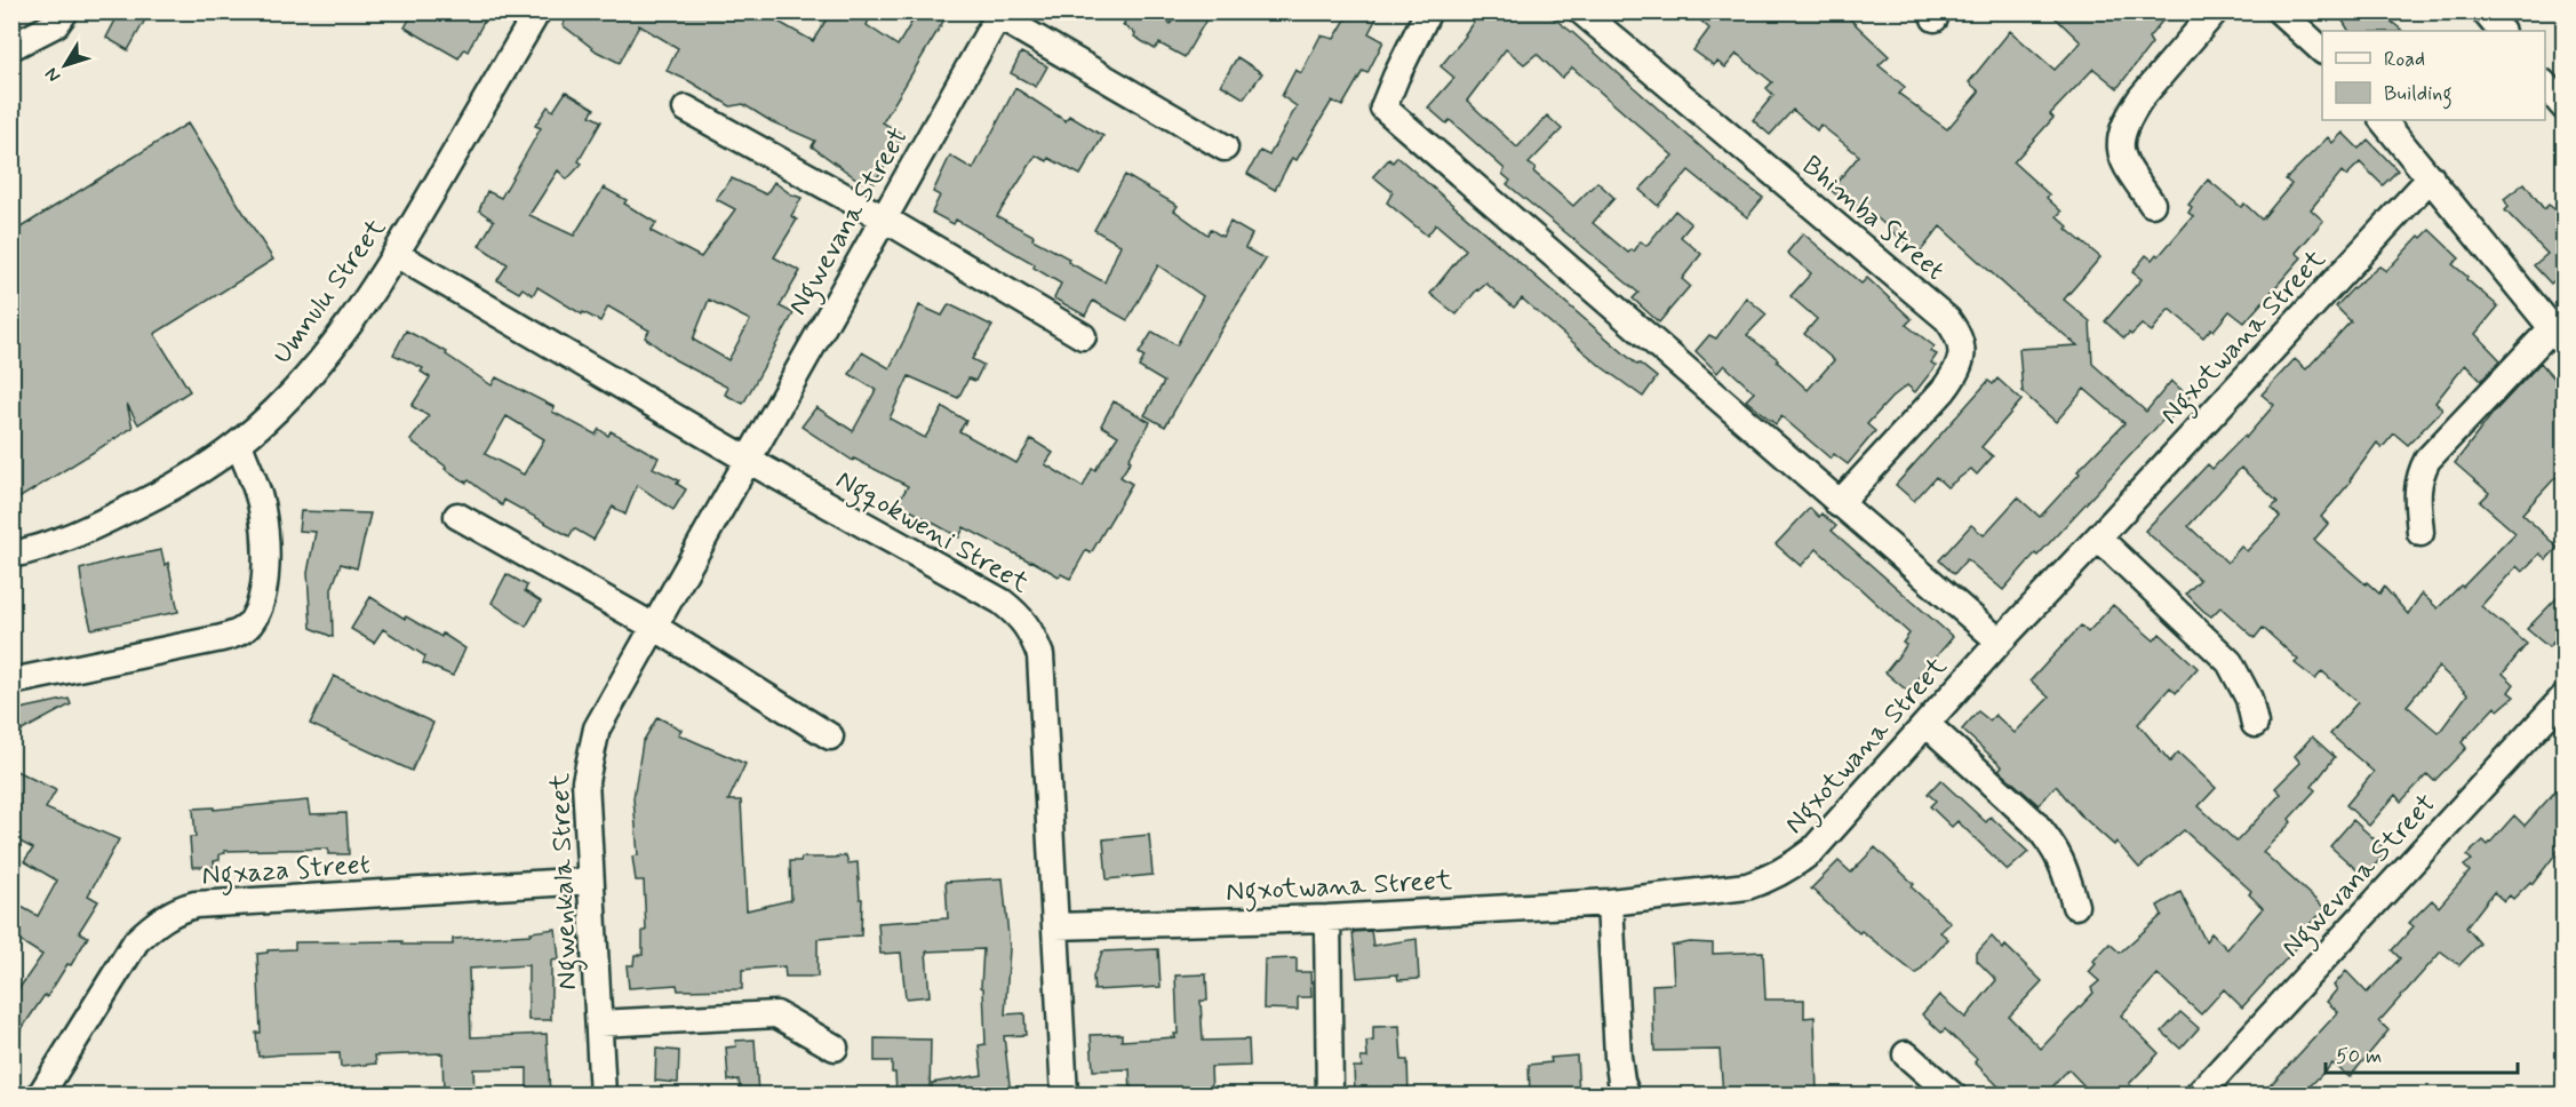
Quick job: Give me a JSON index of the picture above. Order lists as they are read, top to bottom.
{
  "streets": {
    "street": [
      "Bhimba Street",
      "Ngwevana Street",
      "Umnulu Street",
      "Ngxotwana Street",
      "Ngqokweni Street",
      "Ngxaza Street",
      "Ngwenkala Street"
    ]
  },
  "crossings": [
    ["Ngwevana Street", "Ngqokweni Street"],
    ["Ngwevana Street", "Ngwenkala Street"],
    ["Umnulu Street", "Ngqokweni Street"],
    ["Ngxotwana Street", "Ngqokweni Street"],
    ["Ngqokweni Street", "Ngwenkala Street"],
    ["Ngxaza Street", "Ngwenkala Street"]
  ],
  "legend": ["Road", "Building"],
  "scale_bar": "50 m",
  "north": "bottom left"
}
